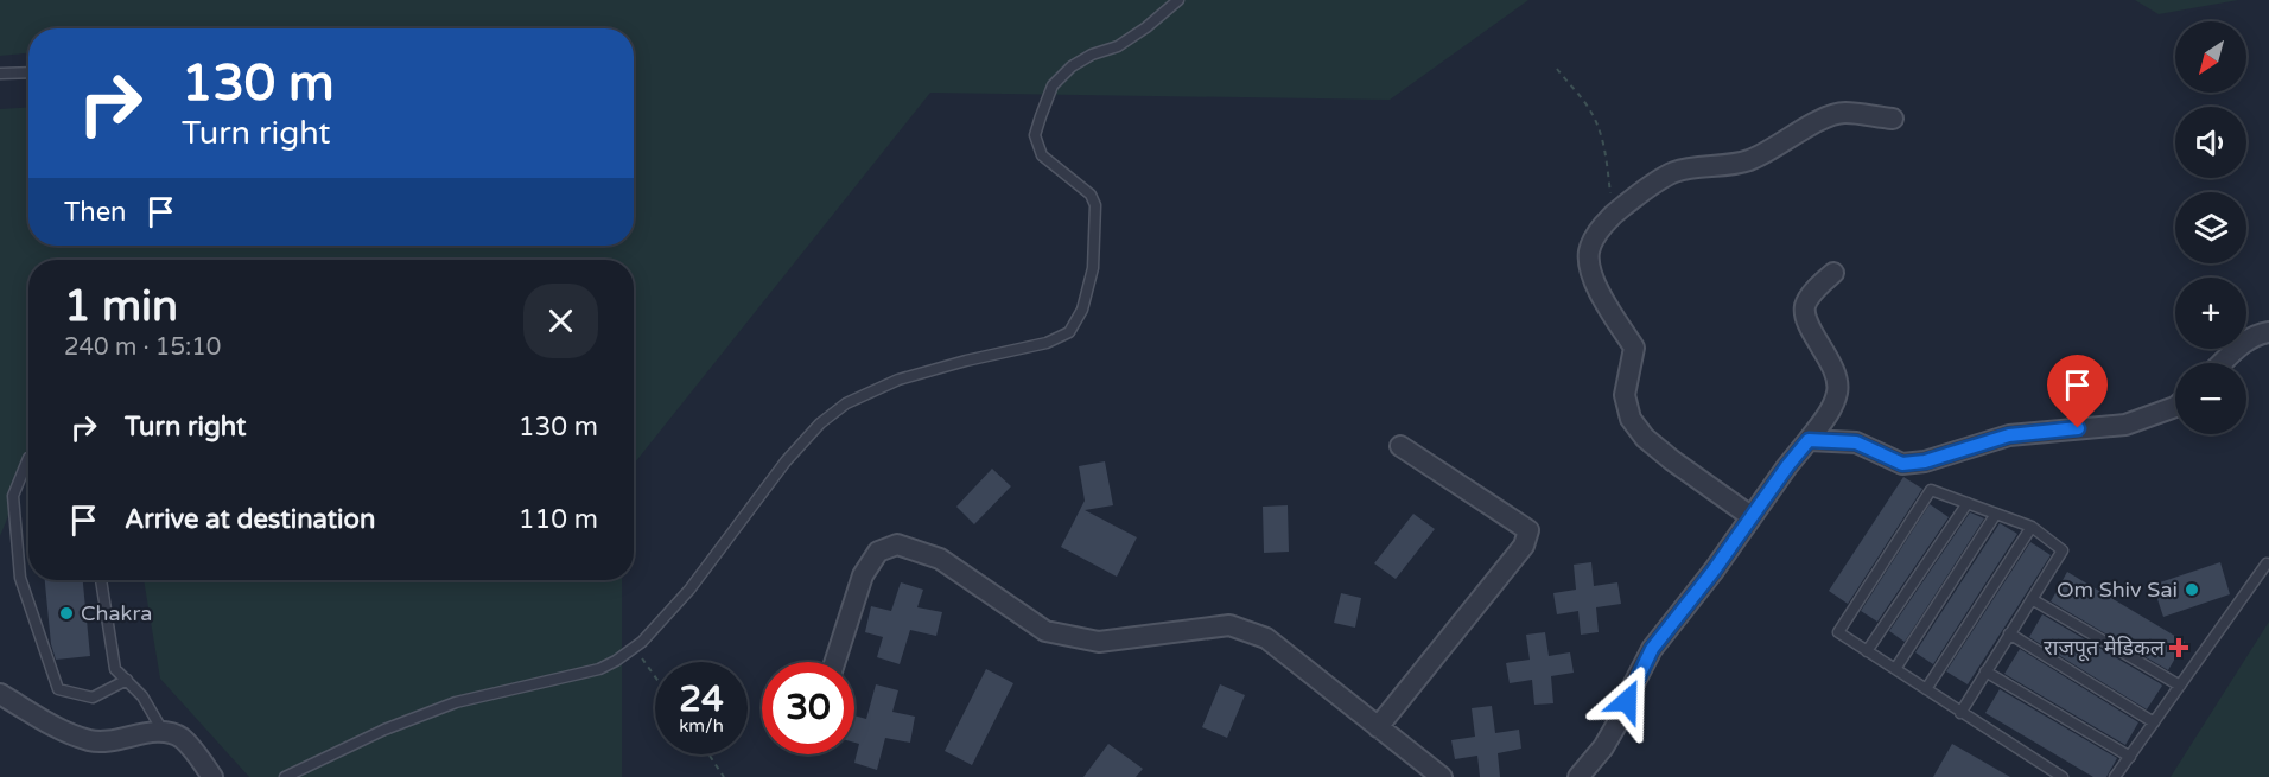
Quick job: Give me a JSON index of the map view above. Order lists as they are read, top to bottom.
{
  "places": {
    "other": ["Om Shiv Sai", "Chakra"],
    "health": ["राजपूत मेडिकल"]
  },
  "north": "bottom left",
  "page": {
    "map_buttons": ["+", "−"],
    "turn": ["130 m", "Turn right"],
    "then": "Then",
    "heading": ["1 min", "240 m · 15:10"],
    "list": [
      {
        "name": "Turn right",
        "value": "130 m"
      },
      {
        "name": "Arrive at destination",
        "value": "110 m"
      }
    ],
    "speed": "24 km/h",
    "limit": "30"
  }
}
